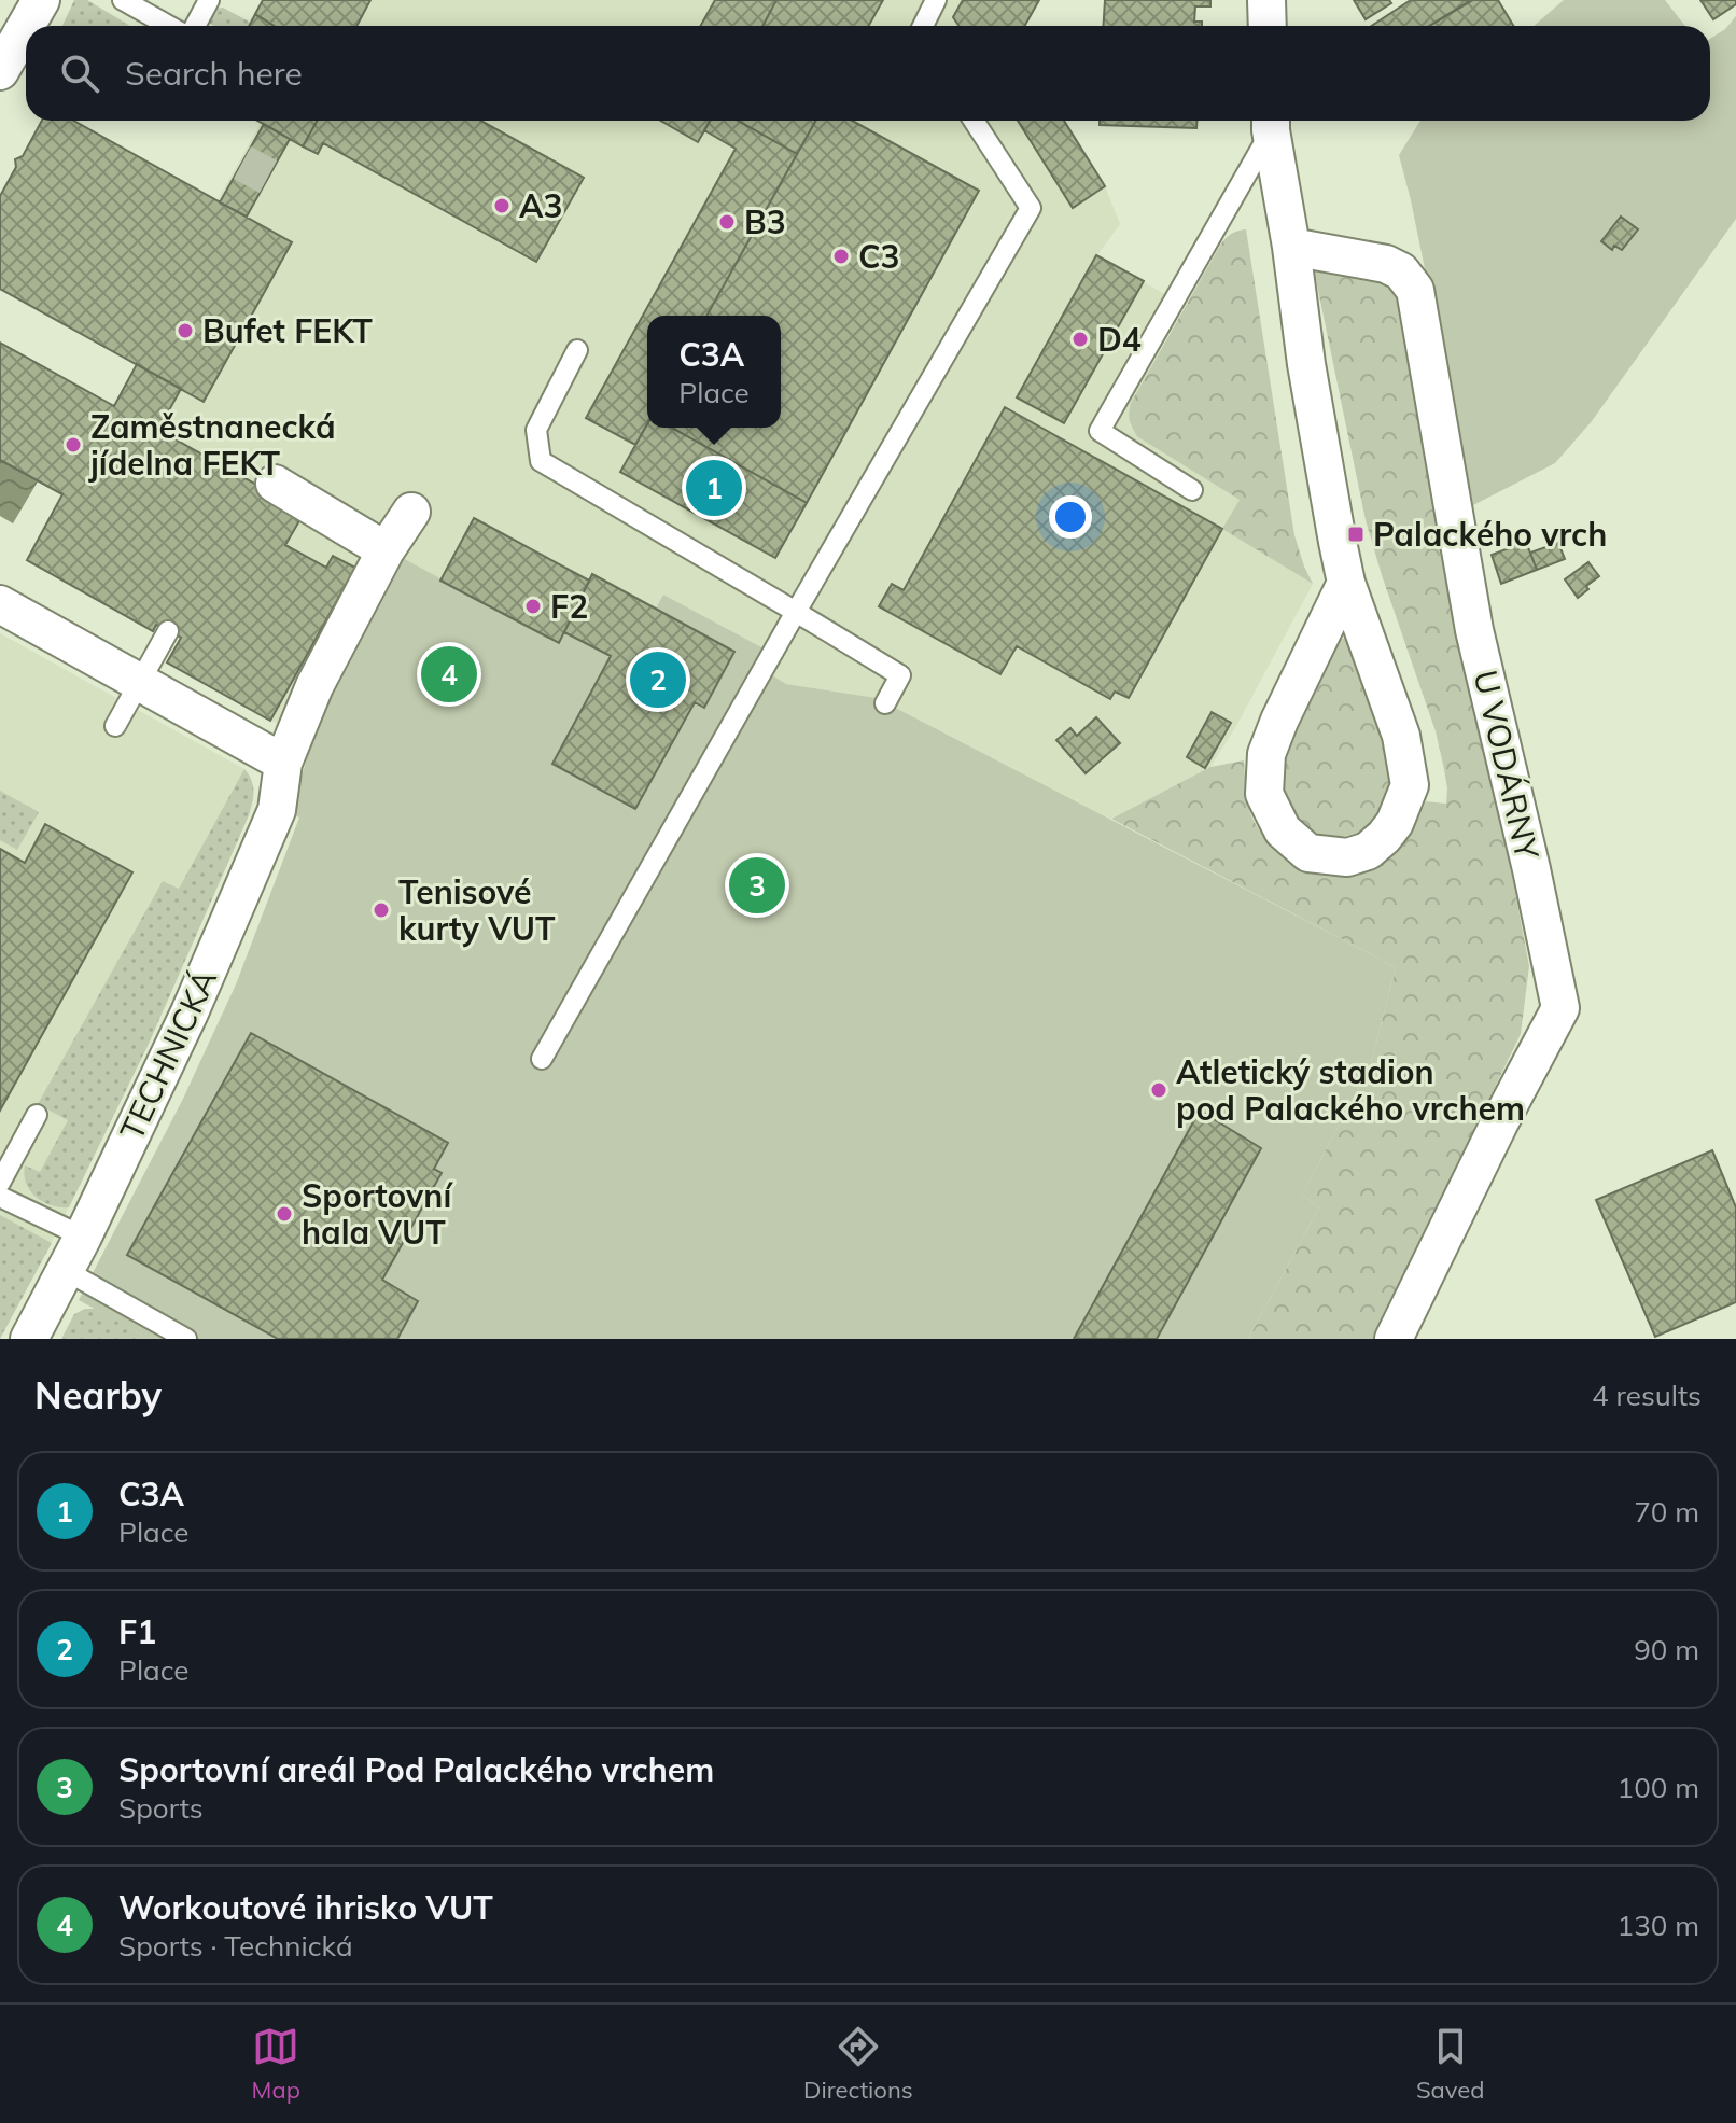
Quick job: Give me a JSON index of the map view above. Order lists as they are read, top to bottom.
{
  "streets": {
    "street": ["U VODÁRNY", "TECHNICKÁ"]
  },
  "places": {
    "other": [
      "A3",
      "B3",
      "C3",
      "Bufet FEKT",
      "D4",
      "Zaměstnanecká jídelna FEKT",
      "F2",
      "Tenisové kurty VUT",
      "Atletický stadion pod Palackého vrchem",
      "Sportovní hala VUT"
    ],
    "transit": ["Palackého vrch"]
  },
  "page": {
    "search": "Search here",
    "popup": ["C3A", "Place"],
    "pins": [
      "1",
      "4",
      "2",
      "3"
    ],
    "heading": ["Nearby", "4 results"],
    "list": [
      {
        "mark": "1",
        "name": "C3A",
        "note": "Place",
        "value": "70 m"
      },
      {
        "mark": "2",
        "name": "F1",
        "note": "Place",
        "value": "90 m"
      },
      {
        "mark": "3",
        "name": "Sportovní areál Pod Palackého vrchem",
        "note": "Sports",
        "value": "100 m"
      },
      {
        "mark": "4",
        "name": "Workoutové ihrisko VUT",
        "note": "Sports · Technická",
        "value": "130 m"
      }
    ],
    "nav": ["Map", "Directions", "Saved"]
  }
}
